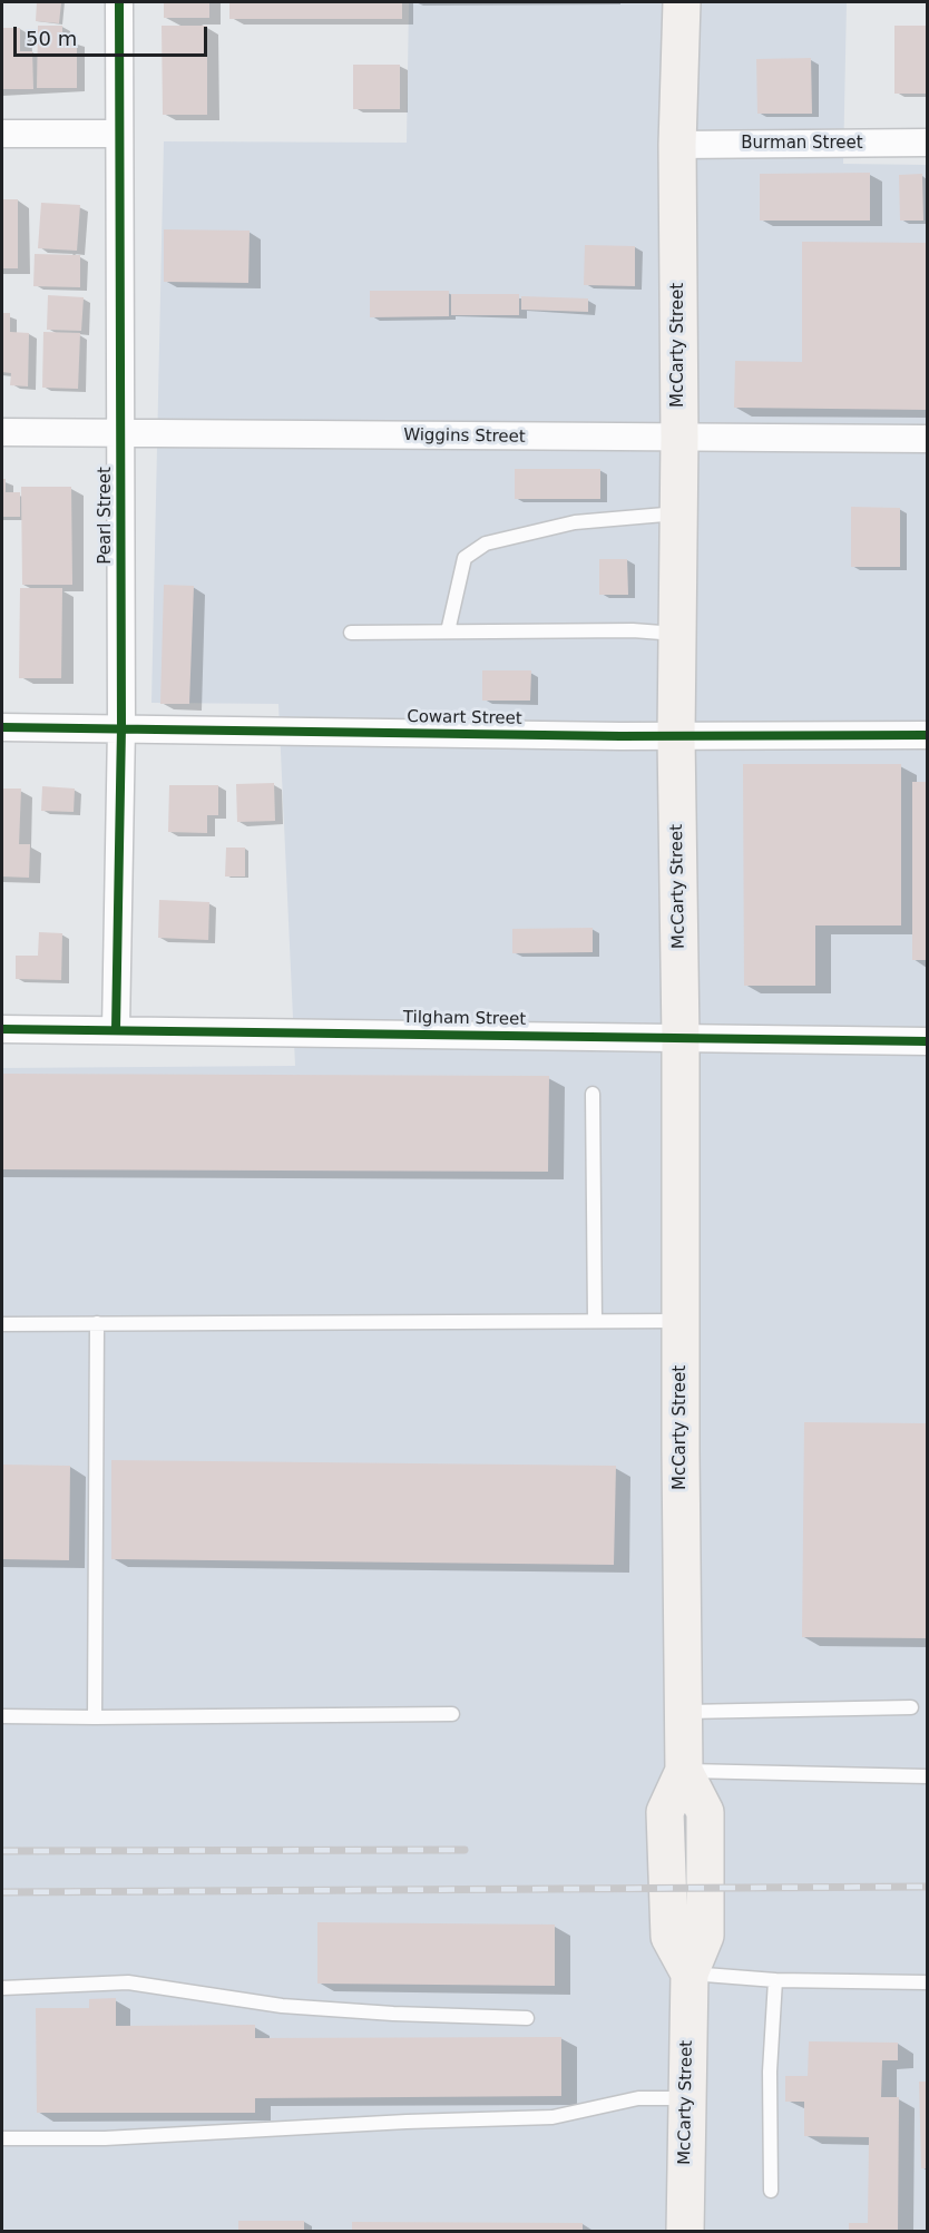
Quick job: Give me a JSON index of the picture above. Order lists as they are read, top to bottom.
{
  "streets": {
    "main road": ["McCarty Street"],
    "street": [
      "Burman Street",
      "Wiggins Street",
      "Pearl Street",
      "Cowart Street",
      "Tilgham Street"
    ]
  },
  "crossings": [
    ["Burman Street", "McCarty Street"],
    ["McCarty Street", "Wiggins Street"],
    ["McCarty Street", "Cowart Street"],
    ["McCarty Street", "Tilgham Street"],
    ["Wiggins Street", "Pearl Street"],
    ["Pearl Street", "Cowart Street"],
    ["Pearl Street", "Tilgham Street"]
  ],
  "scale_bar": "50 m"
}
